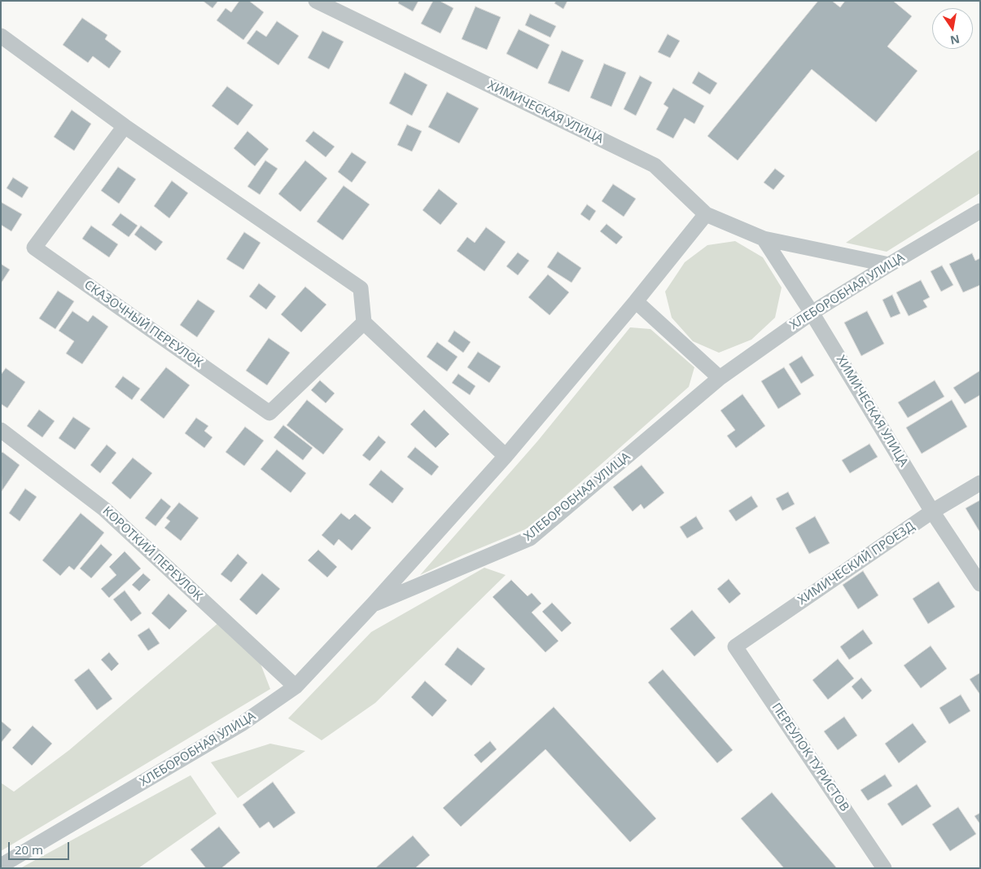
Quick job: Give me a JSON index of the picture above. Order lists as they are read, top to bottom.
{
  "streets": {
    "street": [
      "ХИМИЧЕСКАЯ УЛИЦА",
      "ХЛЕБОРОБНАЯ УЛИЦА",
      "СКАЗОЧНЫЙ ПЕРЕУЛОК",
      "КОРОТКИЙ ПЕРЕУЛОК",
      "ХИМИЧЕСКИЙ ПРОЕЗД",
      "ПЕРЕУЛОК ТУРИСТОВ"
    ]
  },
  "crossings": [
    ["ХИМИЧЕСКАЯ УЛИЦА", "ХЛЕБОРОБНАЯ УЛИЦА"],
    ["ХИМИЧЕСКАЯ УЛИЦА", "ХИМИЧЕСКИЙ ПРОЕЗД"],
    ["ХЛЕБОРОБНАЯ УЛИЦА", "КОРОТКИЙ ПЕРЕУЛОК"],
    ["ХИМИЧЕСКИЙ ПРОЕЗД", "ПЕРЕУЛОК ТУРИСТОВ"]
  ],
  "scale_bar": "20 m",
  "north": "bottom"
}
